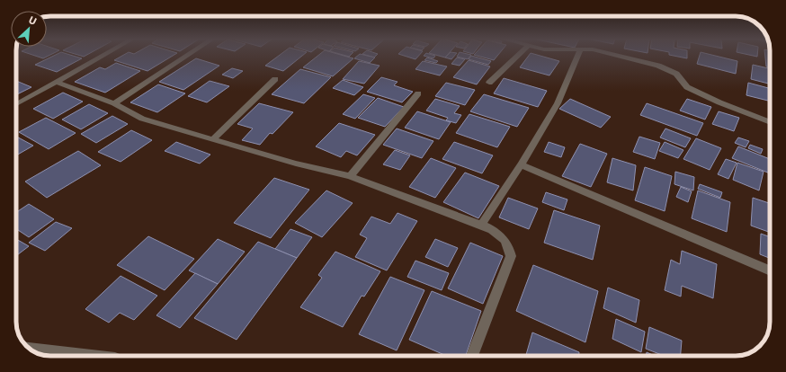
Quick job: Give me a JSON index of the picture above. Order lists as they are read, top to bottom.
{
  "north": "top right"
}
